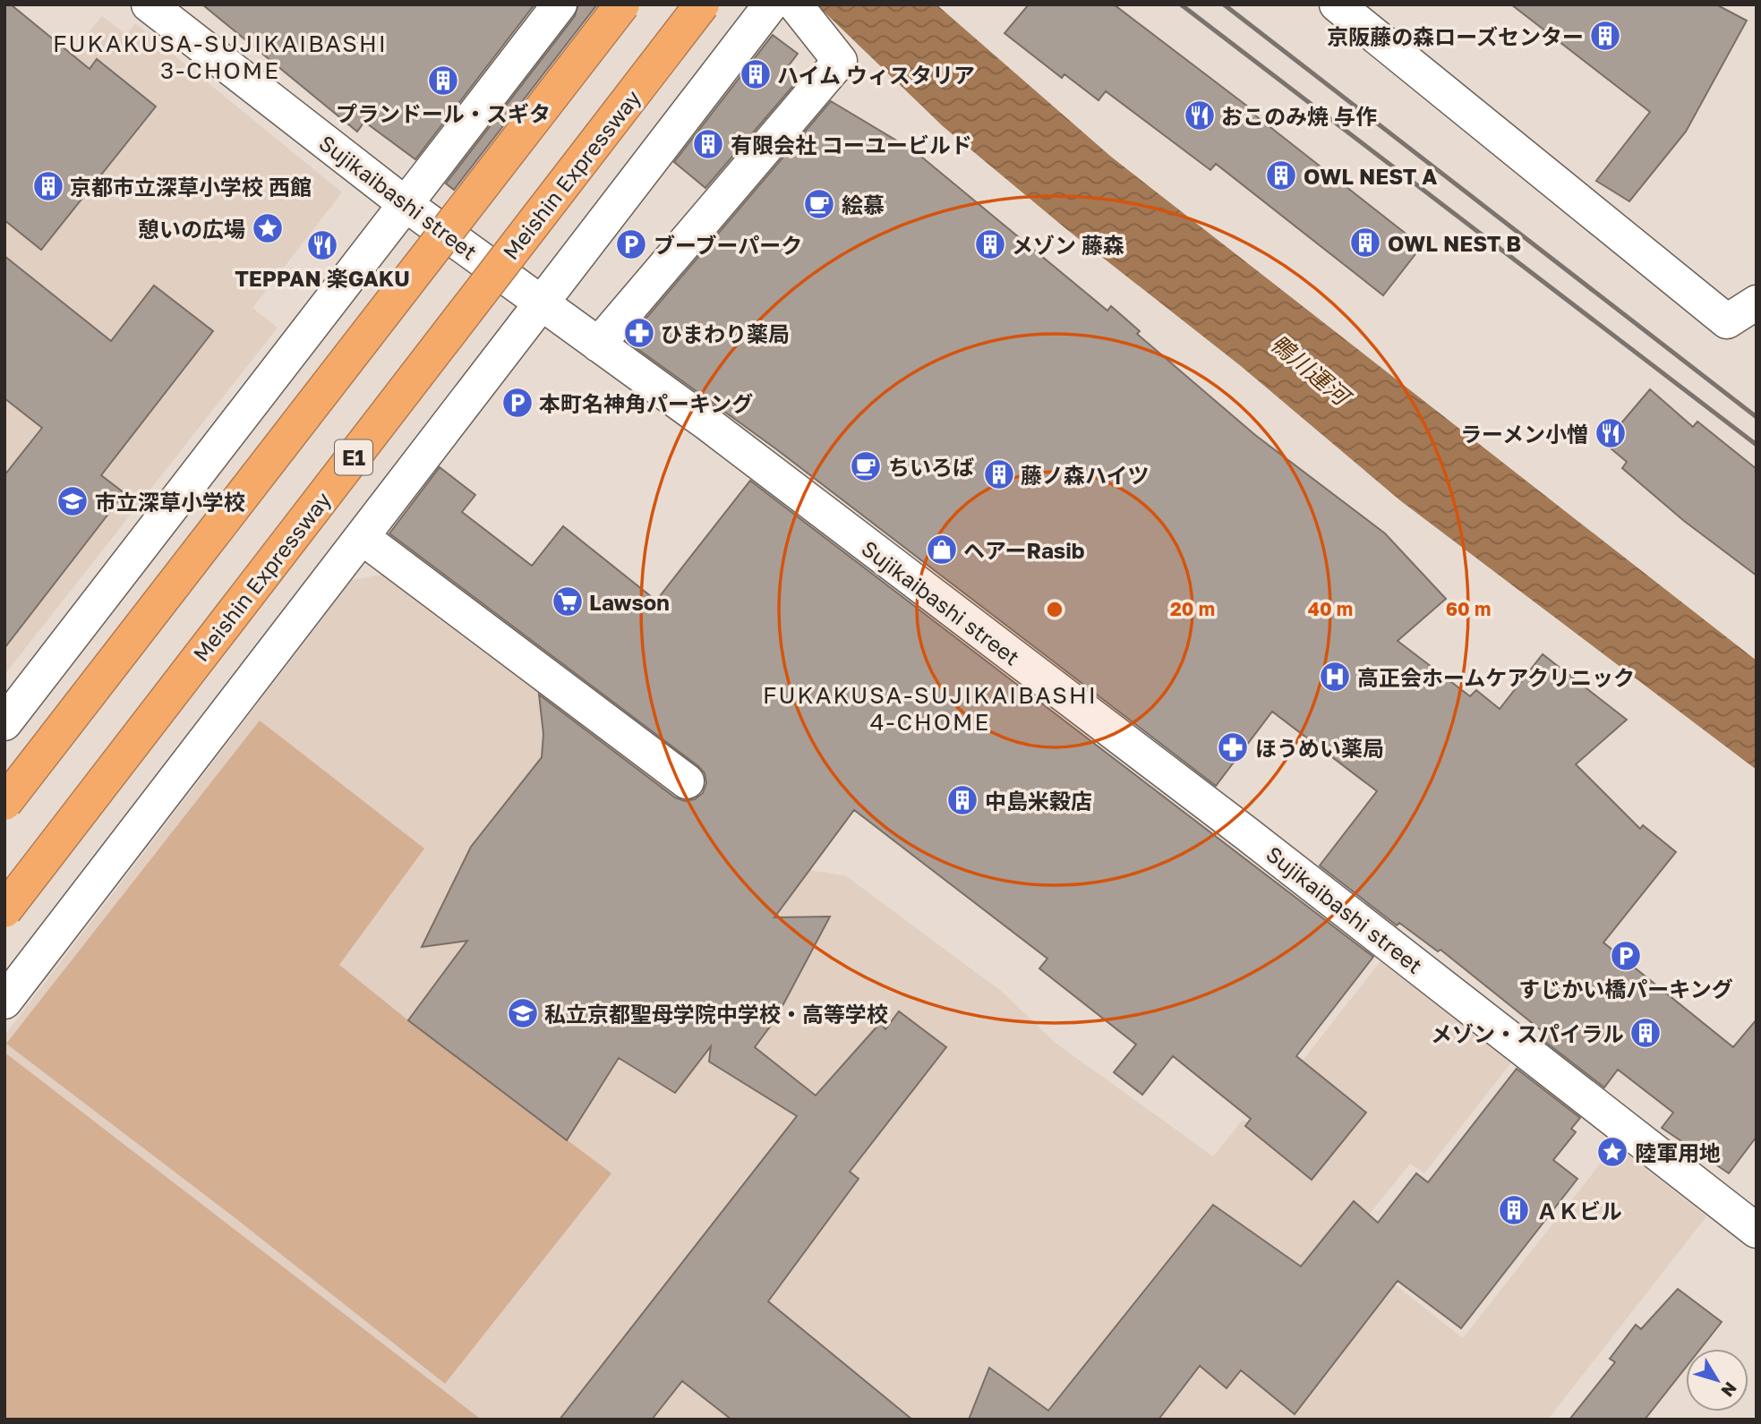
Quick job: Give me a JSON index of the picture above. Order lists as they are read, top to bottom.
{
  "streets": {
    "highway": ["Meishin Expressway", "E1"],
    "street": ["Sujikaibashi street"]
  },
  "districts": ["FUKAKUSA-SUJIKAIBASHI 3-CHOME", "FUKAKUSA-SUJIKAIBASHI 4-CHOME"],
  "water": ["鴨川運河"],
  "places": {
    "building": [
      "京阪藤の森ローズセンター",
      "ハイム ウィスタリア",
      "プランドール・スギタ",
      "有限会社 コーユービルド",
      "OWL NEST A",
      "京都市立深草小学校 西館",
      "OWL NEST B",
      "メゾン 藤森",
      "藤ノ森ハイツ",
      "中島米穀店",
      "メゾン・スパイラル",
      "ＡＫビル"
    ],
    "restaurant": ["おこのみ焼 与作", "TEPPAN 楽GAKU", "ラーメン小憎"],
    "cafe": ["絵慕", "ちいろば"],
    "place": ["憩いの広場", "陸軍用地"],
    "parking": ["ブーブーパーク", "本町名神角パーキング", "すじかい橋パーキング"],
    "pharmacy": ["ひまわり薬局", "ほうめい薬局"],
    "school or university": ["市立深草小学校", "私立京都聖母学院中学校・高等学校"],
    "shop": ["ヘアーRasib"],
    "supermarket": ["Lawson"],
    "hospital": ["高正会ホームケアクリニック"]
  },
  "north": "bottom right",
  "rings": ["20 m", "40 m", "60 m"]
}
